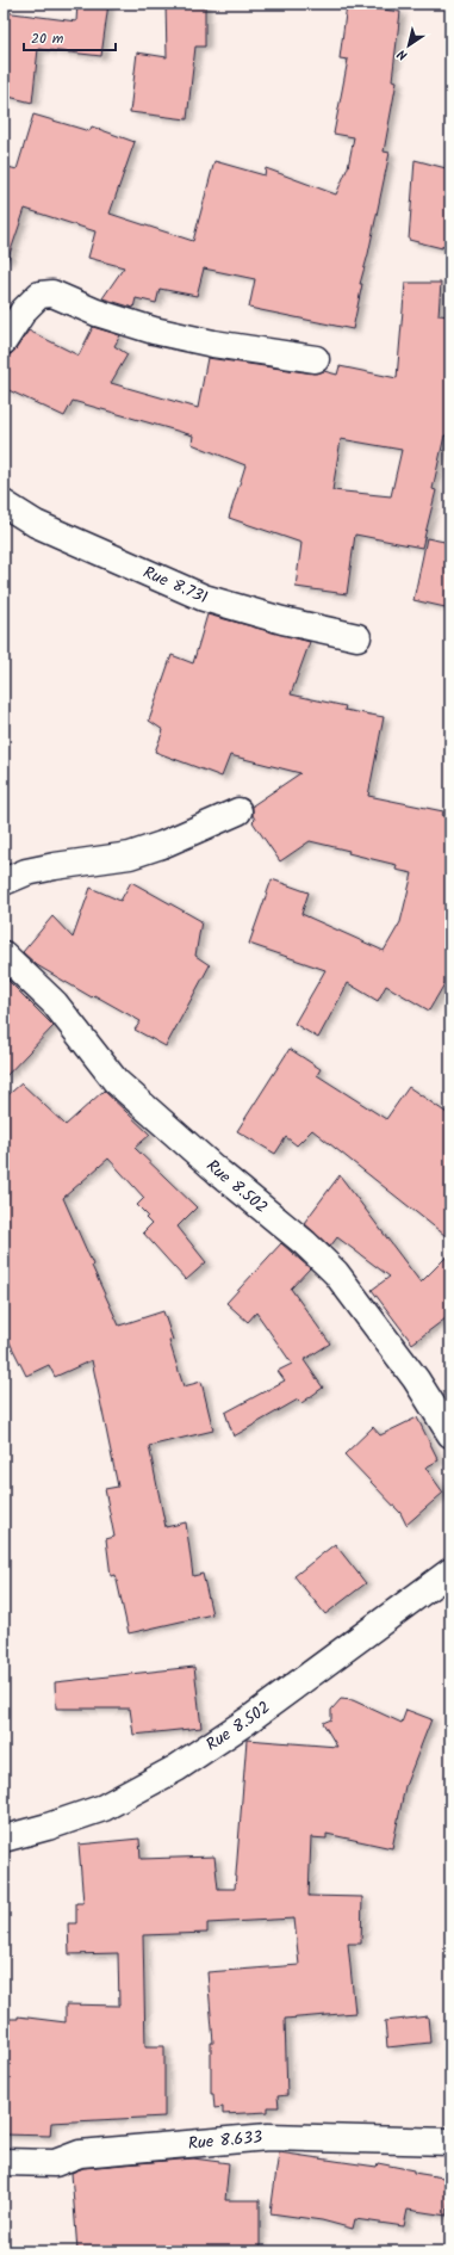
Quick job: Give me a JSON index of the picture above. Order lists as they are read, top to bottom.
{
  "streets": {
    "street": ["Rue 8.731", "Rue 8.502", "Rue 8.633"]
  },
  "scale_bar": "20 m",
  "north": "bottom left"
}
